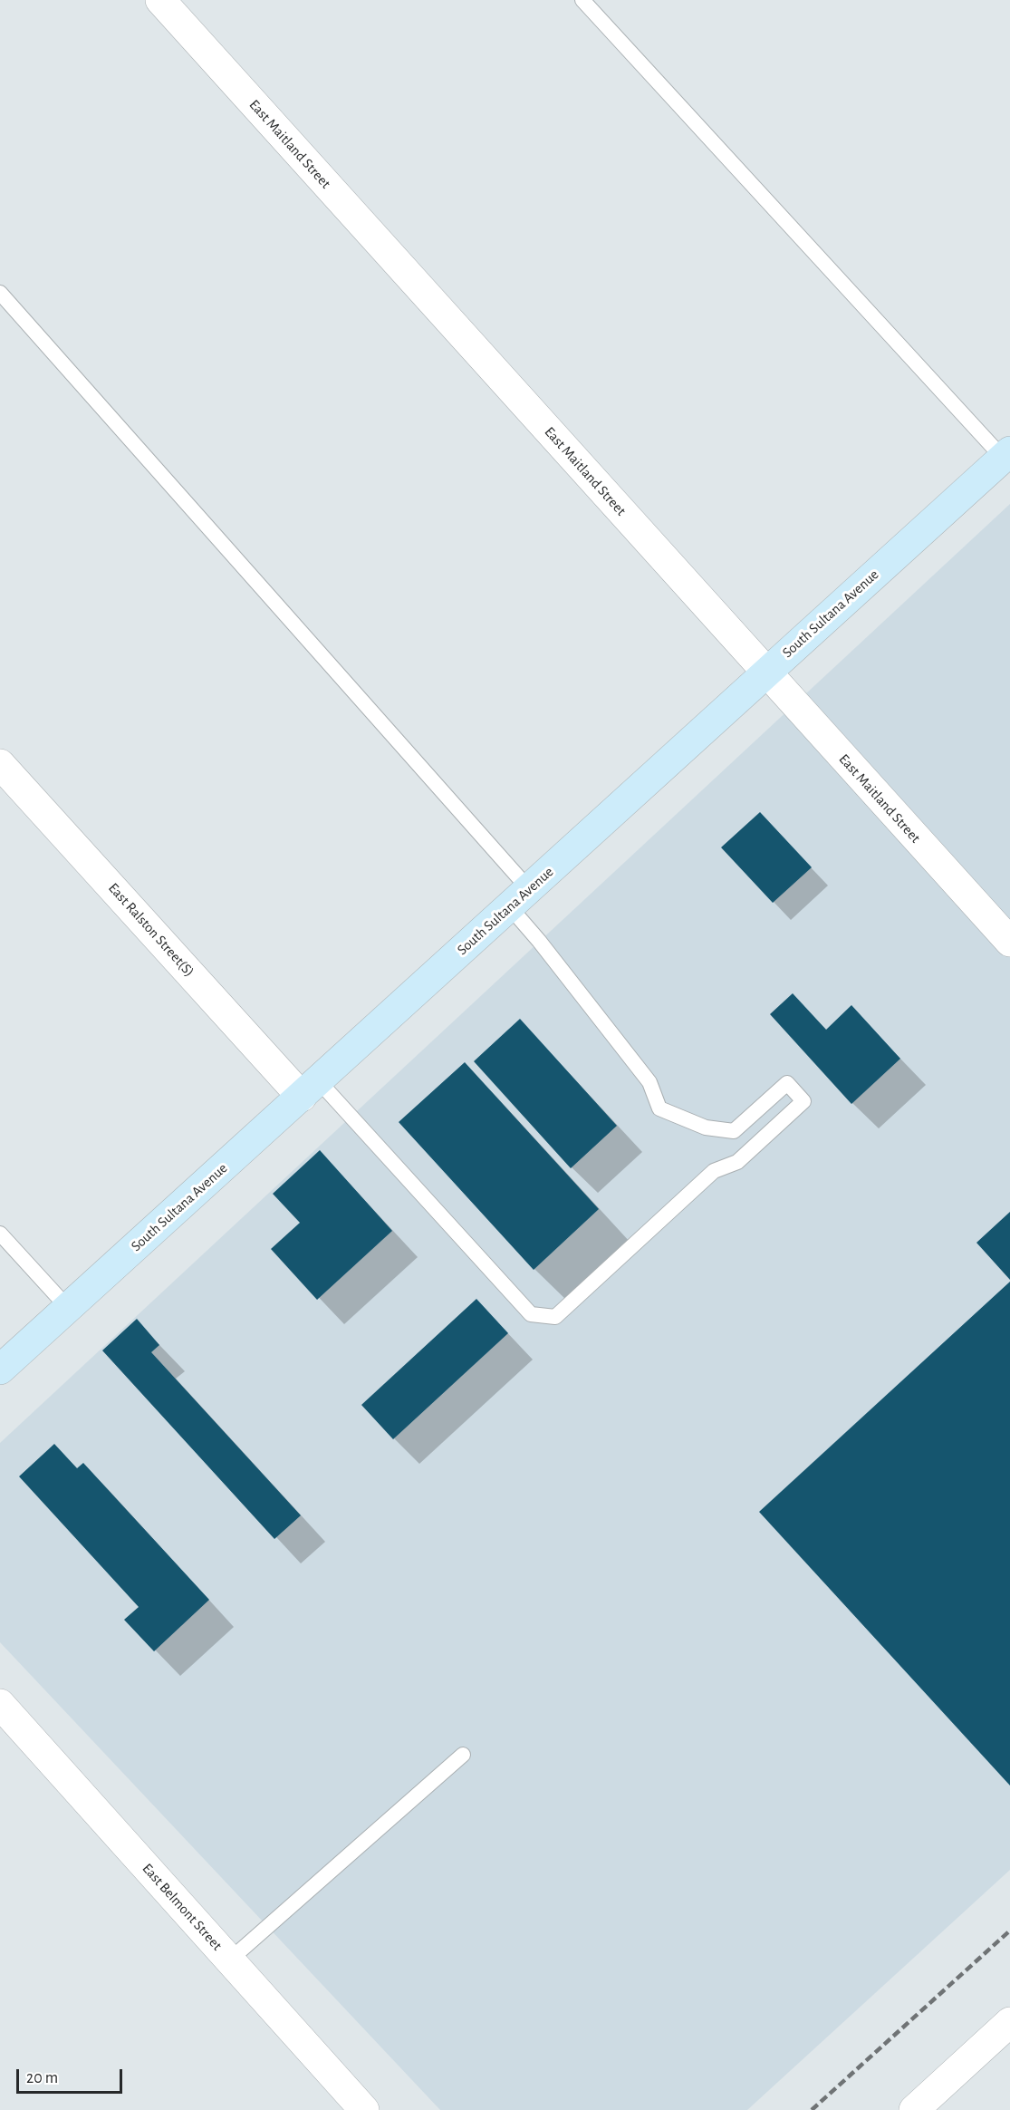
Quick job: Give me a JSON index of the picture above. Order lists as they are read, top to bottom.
{
  "streets": {
    "street": [
      "East Maitland Street",
      "South Sultana Avenue",
      "East Ralston Street(S)",
      "East Belmont Street"
    ]
  },
  "crossings": [
    ["East Maitland Street", "South Sultana Avenue"],
    ["South Sultana Avenue", "East Ralston Street(S)"]
  ],
  "scale_bar": "20 m"
}
